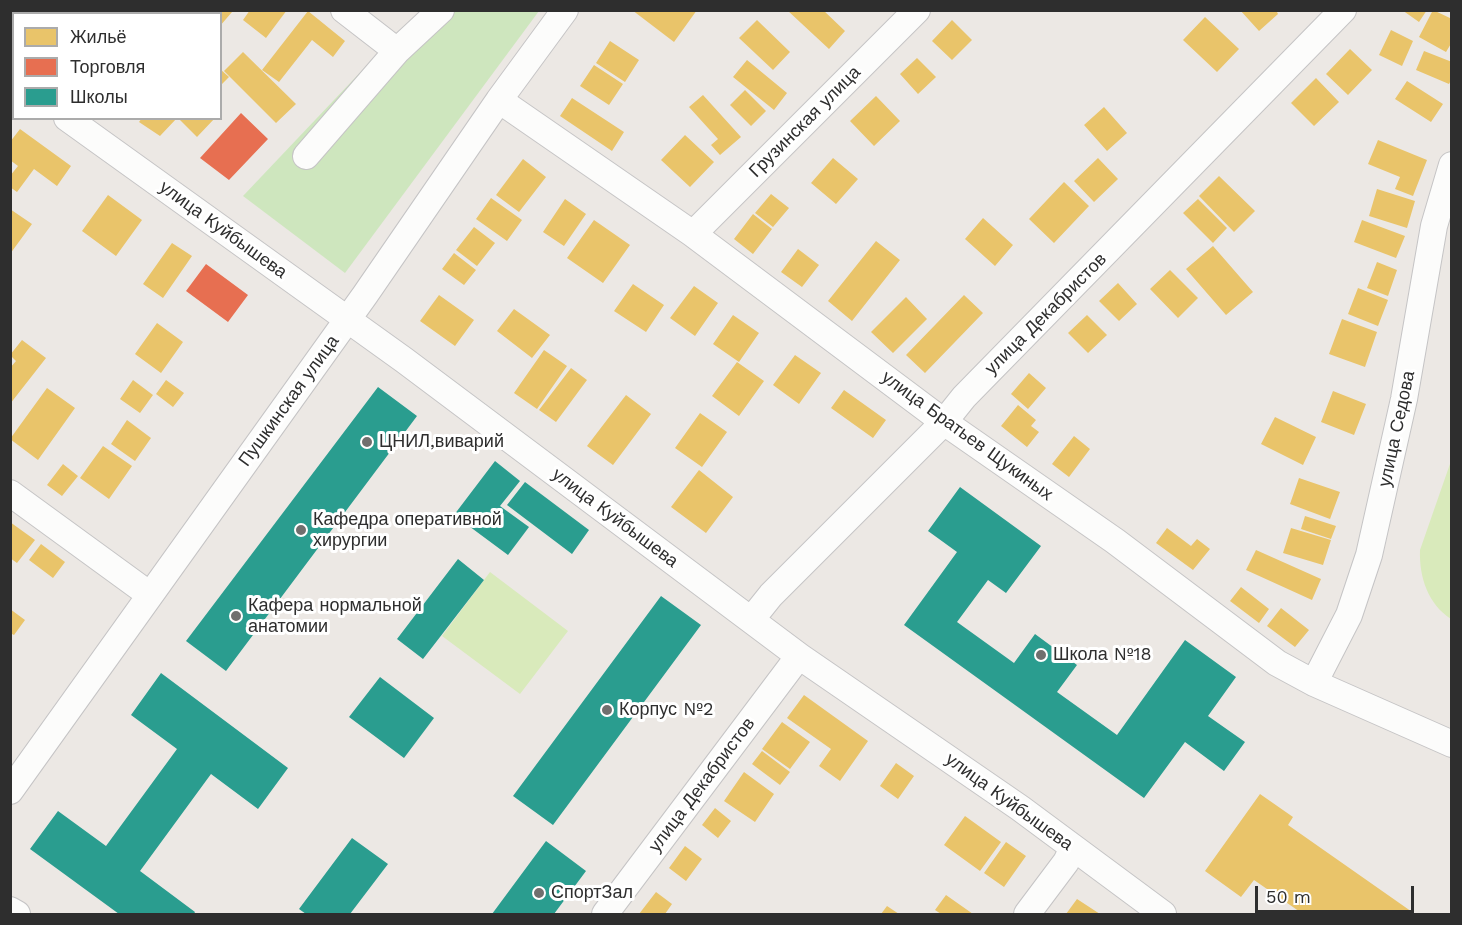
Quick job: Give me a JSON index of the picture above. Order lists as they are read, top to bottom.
{
  "streets": {
    "street": [
      "Грузинская улица",
      "улица Куйбышева",
      "улица Декабристов",
      "Пушкинская улица",
      "улица Седова",
      "улица Братьев Щукиных"
    ]
  },
  "crossings": [
    ["Грузинская улица", "улица Братьев Щукиных"],
    ["улица Куйбышева", "улица Декабристов"],
    ["улица Куйбышева", "Пушкинская улица"],
    ["улица Декабристов", "улица Братьев Щукиных"],
    ["Пушкинская улица", "улица Братьев Щукиных"],
    ["улица Седова", "улица Братьев Щукиных"]
  ],
  "places": [
    "ЦНИЛ,виварий",
    "Кафедра оперативной хирургии",
    "Кафера нормальной анатомии",
    "Школа №18",
    "Корпус №2",
    "СпортЗал"
  ],
  "legend": ["Жильё", "Торговля", "Школы"],
  "scale_bar": "50 m"
}
